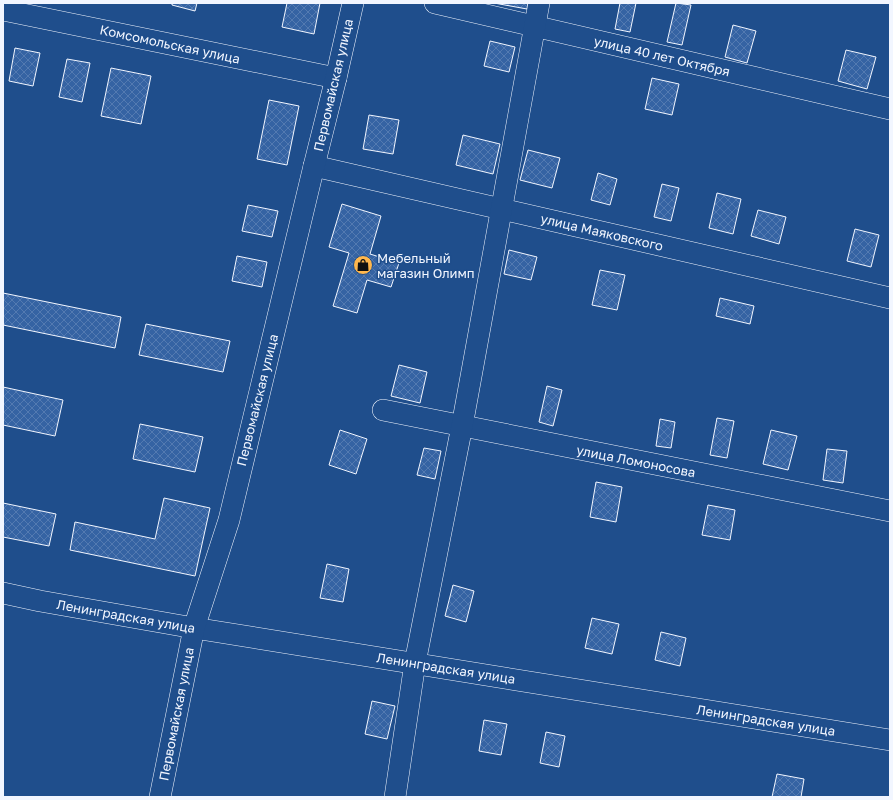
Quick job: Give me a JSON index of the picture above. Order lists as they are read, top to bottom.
{
  "streets": {
    "street": [
      "Комсомольская улица",
      "улица 40 лет Октября",
      "Первомайская улица",
      "улица Маяковского",
      "улица Ломоносова",
      "Ленинградская улица"
    ]
  },
  "crossings": [
    ["Комсомольская улица", "Первомайская улица"],
    ["Первомайская улица", "улица Маяковского"],
    ["Первомайская улица", "Ленинградская улица"]
  ],
  "places": {
    "shop": ["Мебельный магазин Олимп"]
  }
}
